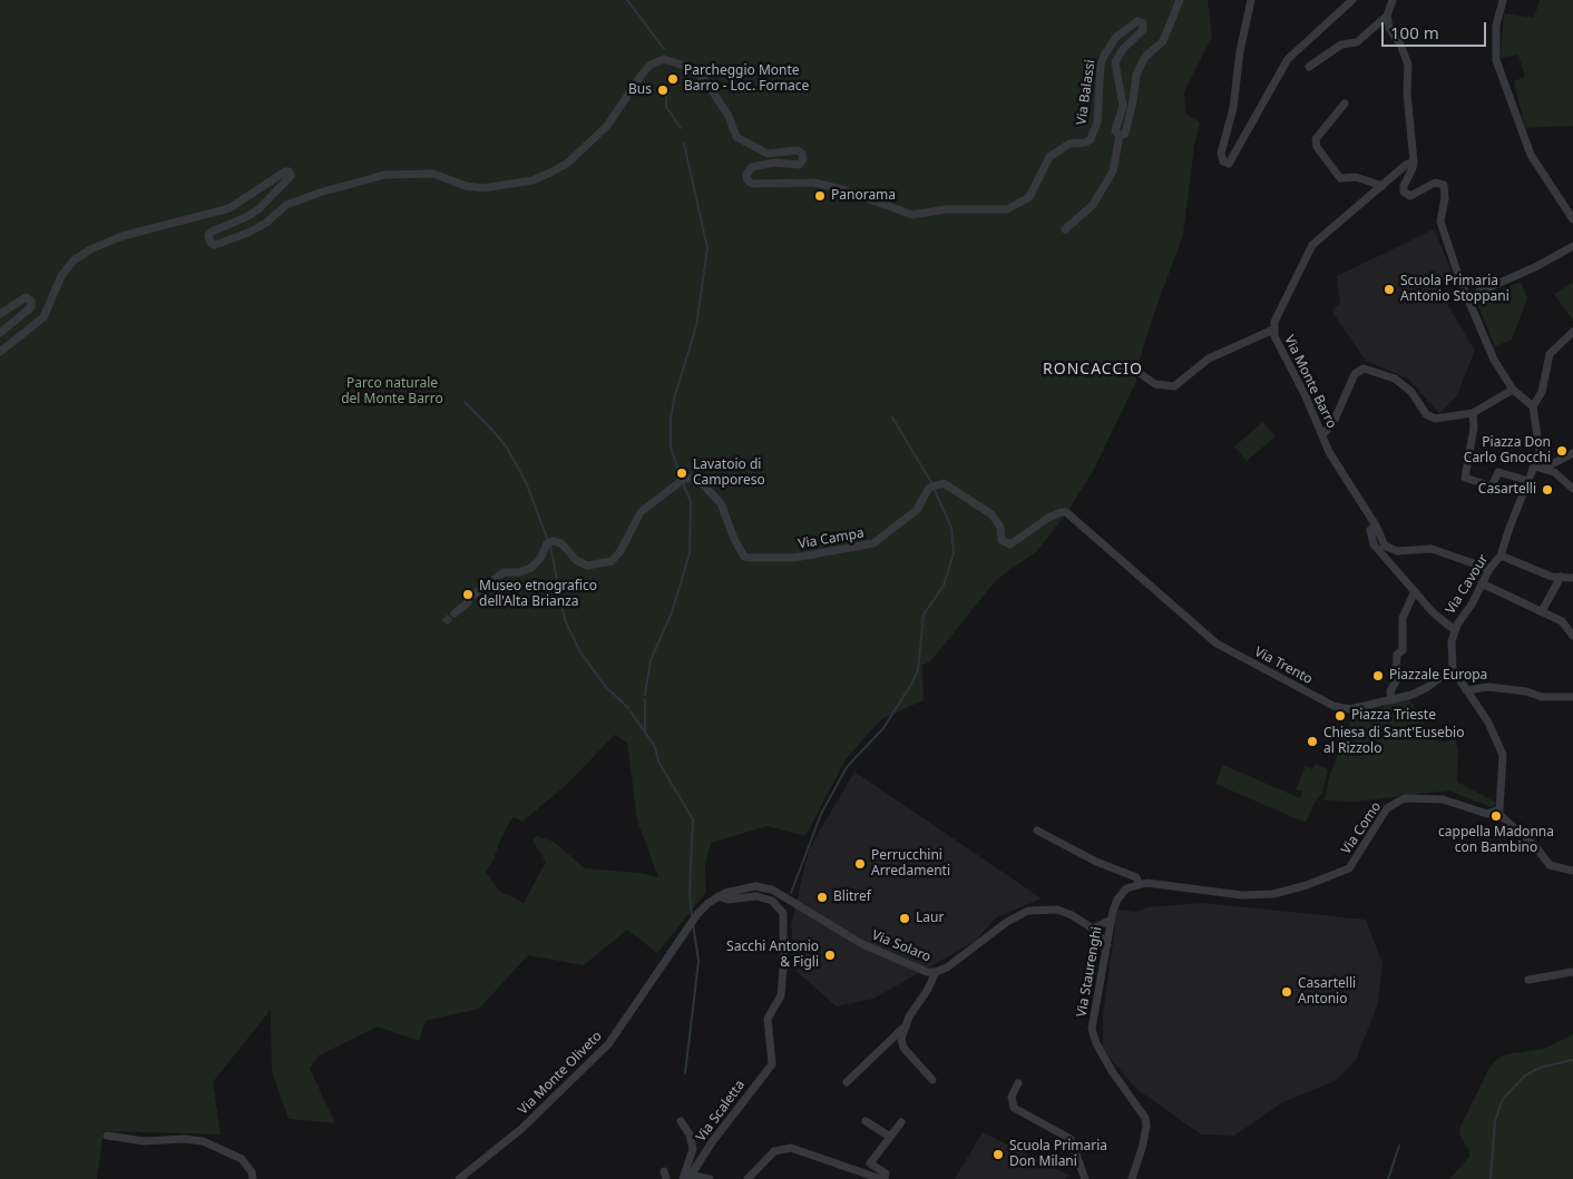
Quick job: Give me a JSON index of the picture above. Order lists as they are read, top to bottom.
{
  "streets": {
    "street": [
      "Via Balassi",
      "Via Monte Barro",
      "Via Campa",
      "Via Cavour",
      "Via Trento",
      "Via Como",
      "Via Solaro",
      "Via Staurenghi",
      "Via Monte Oliveto",
      "Via Scaletta"
    ]
  },
  "crossings": [
    ["Via Monte Barro", "Via Cavour"],
    ["Via Campa", "Via Trento"],
    ["Via Solaro", "Via Staurenghi"],
    ["Via Solaro", "Via Monte Oliveto"],
    ["Via Solaro", "Via Scaletta"],
    ["Via Monte Oliveto", "Via Scaletta"]
  ],
  "districts": ["RONCACCIO"],
  "parks": ["Parco naturale del Monte Barro"],
  "places": [
    "Parcheggio Monte Barro - Loc. Fornace",
    "Bus",
    "Panorama",
    "Scuola Primaria Antonio Stoppani",
    "Piazza Don Carlo Gnocchi",
    "Lavatoio di Camporeso",
    "Casartelli",
    "Museo etnografico dell'Alta Brianza",
    "Piazzale Europa",
    "Piazza Trieste",
    "Chiesa di Sant'Eusebio al Rizzolo",
    "cappella Madonna con Bambino",
    "Perrucchini Arredamenti",
    "Blitref",
    "Laur",
    "Sacchi Antonio & Figli",
    "Casartelli Antonio",
    "Scuola Primaria Don Milani"
  ],
  "scale_bar": "100 m"
}
